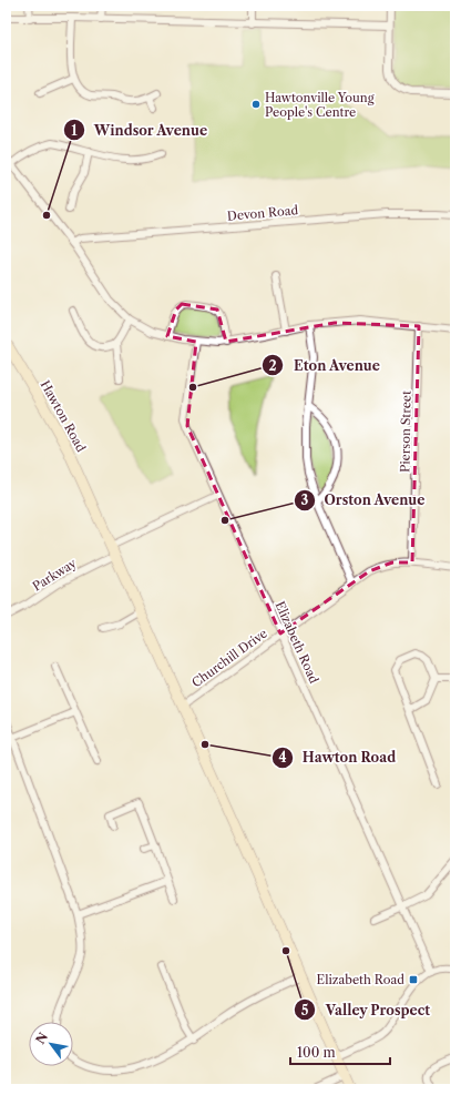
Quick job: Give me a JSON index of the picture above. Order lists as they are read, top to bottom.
{
  "streets": {
    "street": [
      "Devon Road",
      "Hawton Road",
      "Pierson Street",
      "Parkway",
      "Elizabeth Road",
      "Churchill Drive"
    ]
  },
  "crossings": [
    ["Hawton Road", "Parkway"],
    ["Hawton Road", "Churchill Drive"],
    ["Pierson Street", "Churchill Drive"],
    ["Parkway", "Elizabeth Road"],
    ["Elizabeth Road", "Churchill Drive"]
  ],
  "places": {
    "other": [
      "Hawtonville Young People's Centre",
      "Windsor Avenue",
      "Eton Avenue",
      "Orston Avenue",
      "Hawton Road",
      "Valley Prospect"
    ],
    "transit": ["Elizabeth Road"]
  },
  "scale_bar": "100 m",
  "north": "top left"
}
